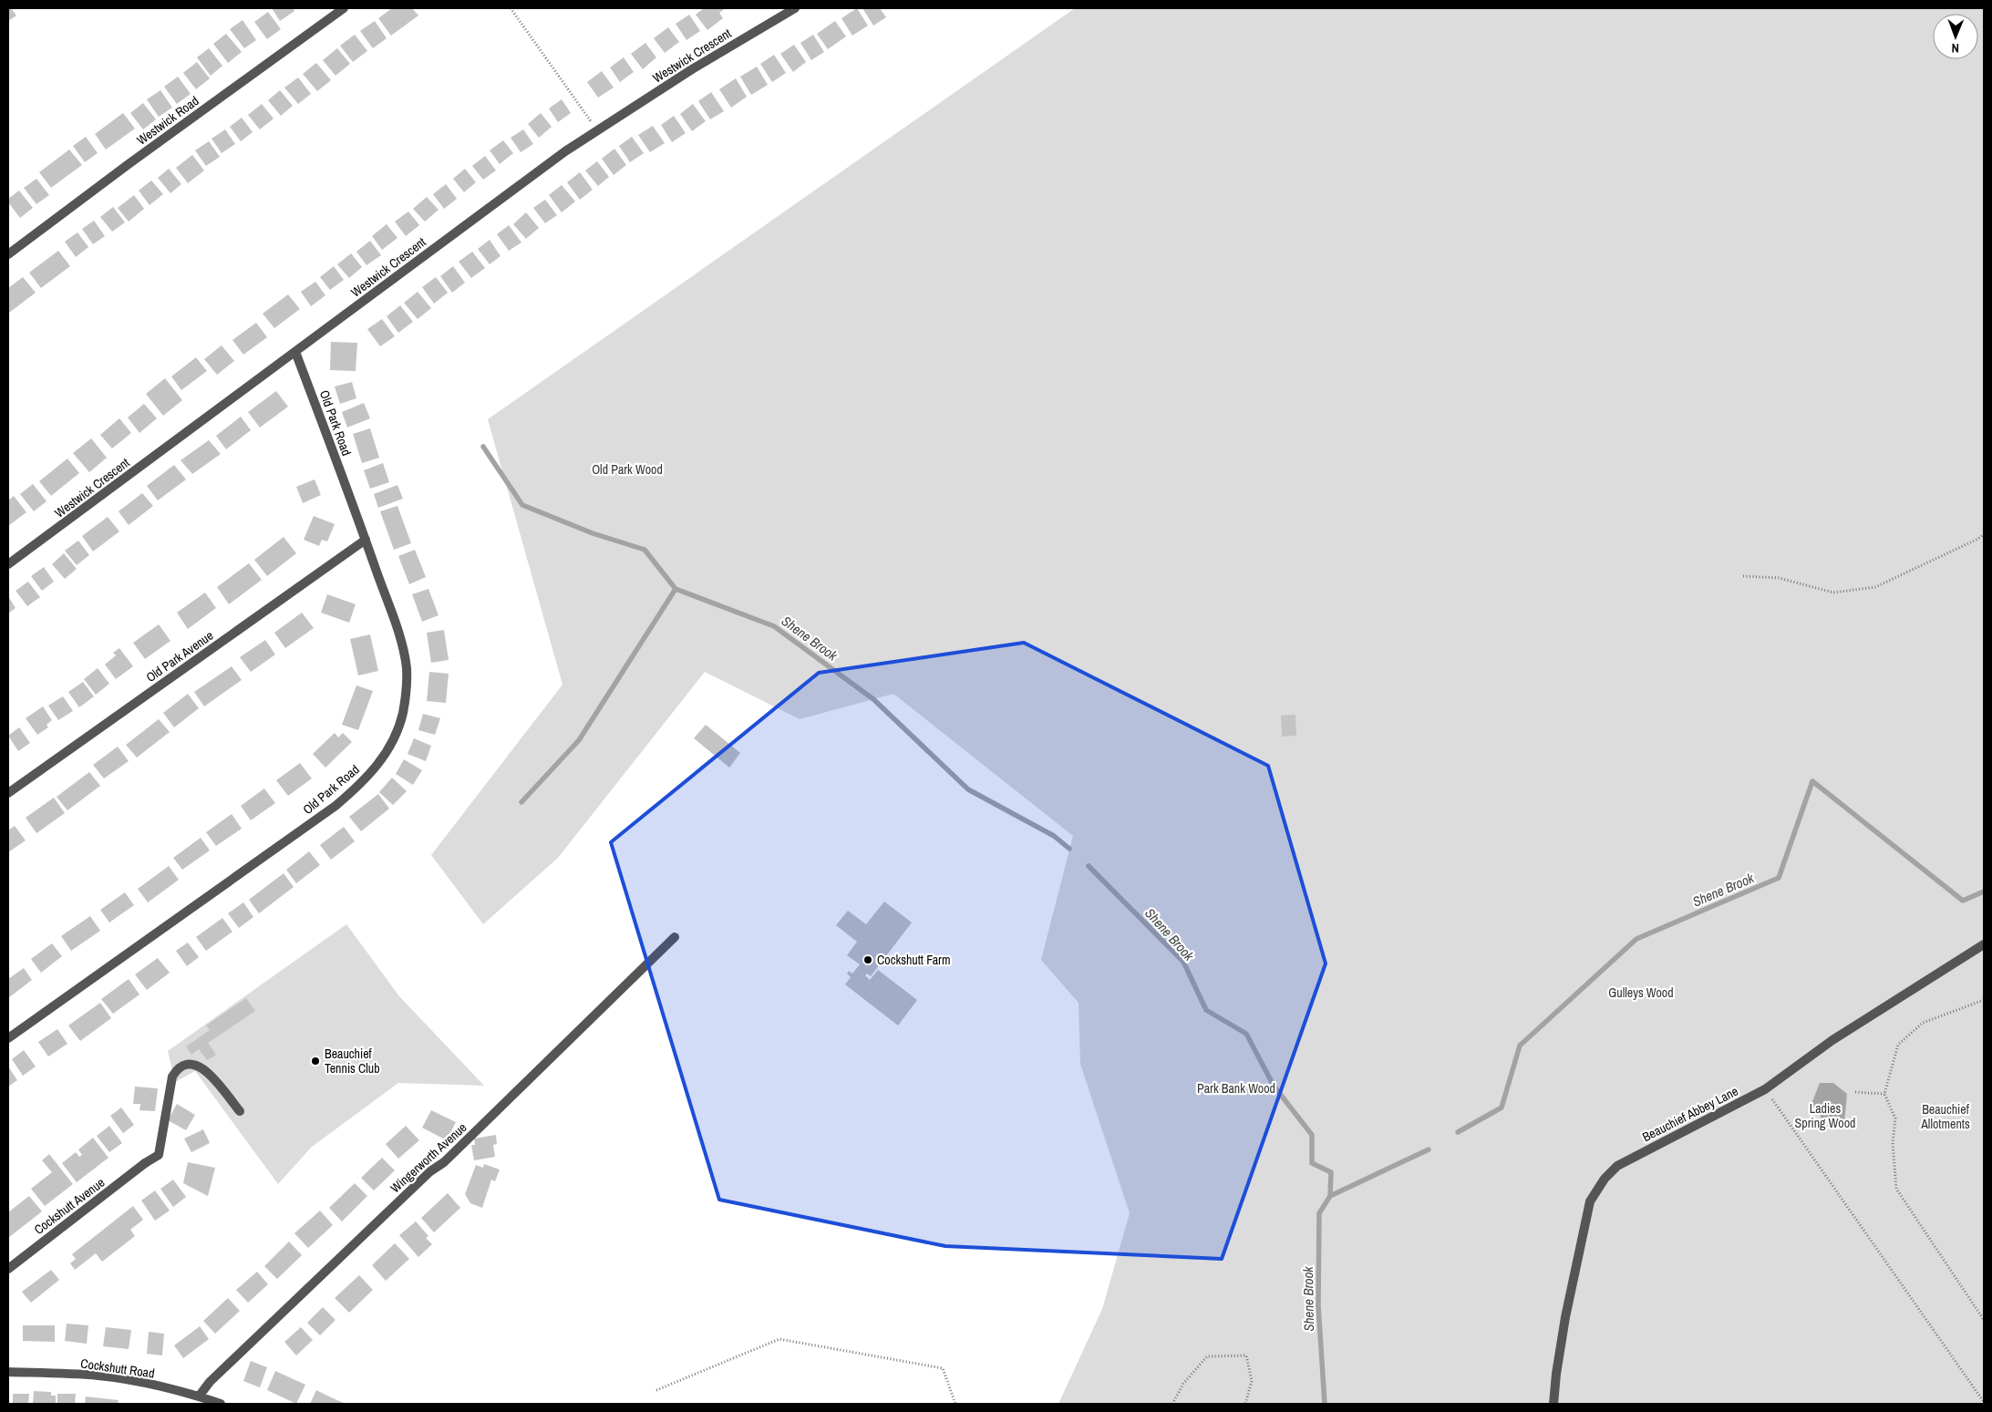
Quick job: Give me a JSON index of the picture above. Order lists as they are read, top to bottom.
{
  "streets": {
    "street": [
      "Westwick Crescent",
      "Westwick Road",
      "Old Park Road",
      "Old Park Avenue",
      "Beauchief Abbey Lane",
      "Wingerworth Avenue",
      "Cockshutt Avenue",
      "Cockshutt Road"
    ]
  },
  "crossings": [
    ["Westwick Crescent", "Old Park Road"],
    ["Old Park Road", "Old Park Avenue"],
    ["Wingerworth Avenue", "Cockshutt Road"]
  ],
  "water": ["Shene Brook"],
  "parks": [
    "Old Park Wood",
    "Gulleys Wood",
    "Park Bank Wood",
    "Ladies Spring Wood",
    "Beauchief Allotments"
  ],
  "places": ["Cockshutt Farm", "Beauchief Tennis Club"],
  "north": "bottom"
}
